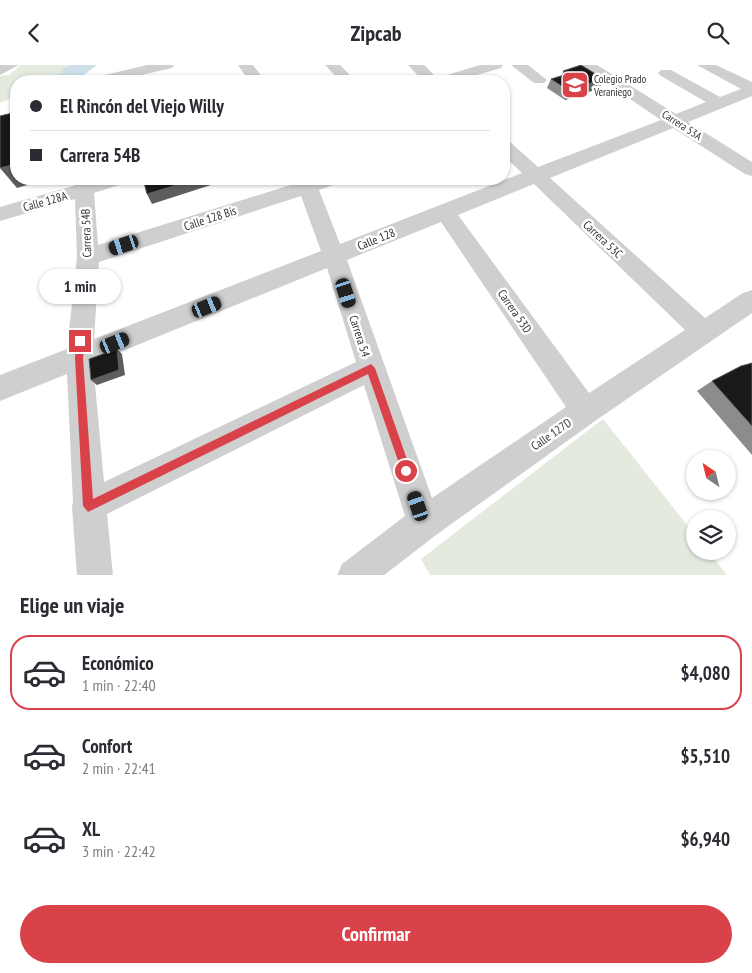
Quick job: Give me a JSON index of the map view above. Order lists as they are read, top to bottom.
{
  "streets": {
    "street": [
      "Carrera 53A",
      "Calle 128A",
      "Calle 128 Bis",
      "Carrera 54B",
      "Calle 128",
      "Carrera 53C",
      "Carrera 53D",
      "Carrera 54",
      "Calle 127D"
    ]
  },
  "crossings": [
    ["Carrera 53A", "Calle 128"],
    ["Calle 128A", "Carrera 54B"],
    ["Calle 128 Bis", "Carrera 54B"],
    ["Carrera 54B", "Calle 128"],
    ["Calle 128", "Carrera 53C"],
    ["Calle 128", "Carrera 53D"],
    ["Calle 128", "Carrera 54"],
    ["Carrera 53C", "Calle 127D"],
    ["Carrera 53D", "Calle 127D"],
    ["Carrera 54", "Calle 127D"]
  ],
  "places": {
    "school or university": ["Colegio Prado Veraniego"]
  },
  "north": "top left",
  "page": {
    "header": "Zipcab",
    "banner": ["El Rincón del Viejo Willy", "Carrera 54B"],
    "bubble": "1 min",
    "heading": "Elige un viaje",
    "list": [
      {
        "name": "Económico",
        "note": "1 min · 22:40",
        "value": "$4,080"
      },
      {
        "name": "Confort",
        "note": "2 min · 22:41",
        "value": "$5,510"
      },
      {
        "name": "XL",
        "note": "3 min · 22:42",
        "value": "$6,940"
      }
    ],
    "buttons": "Confirmar"
  }
}
